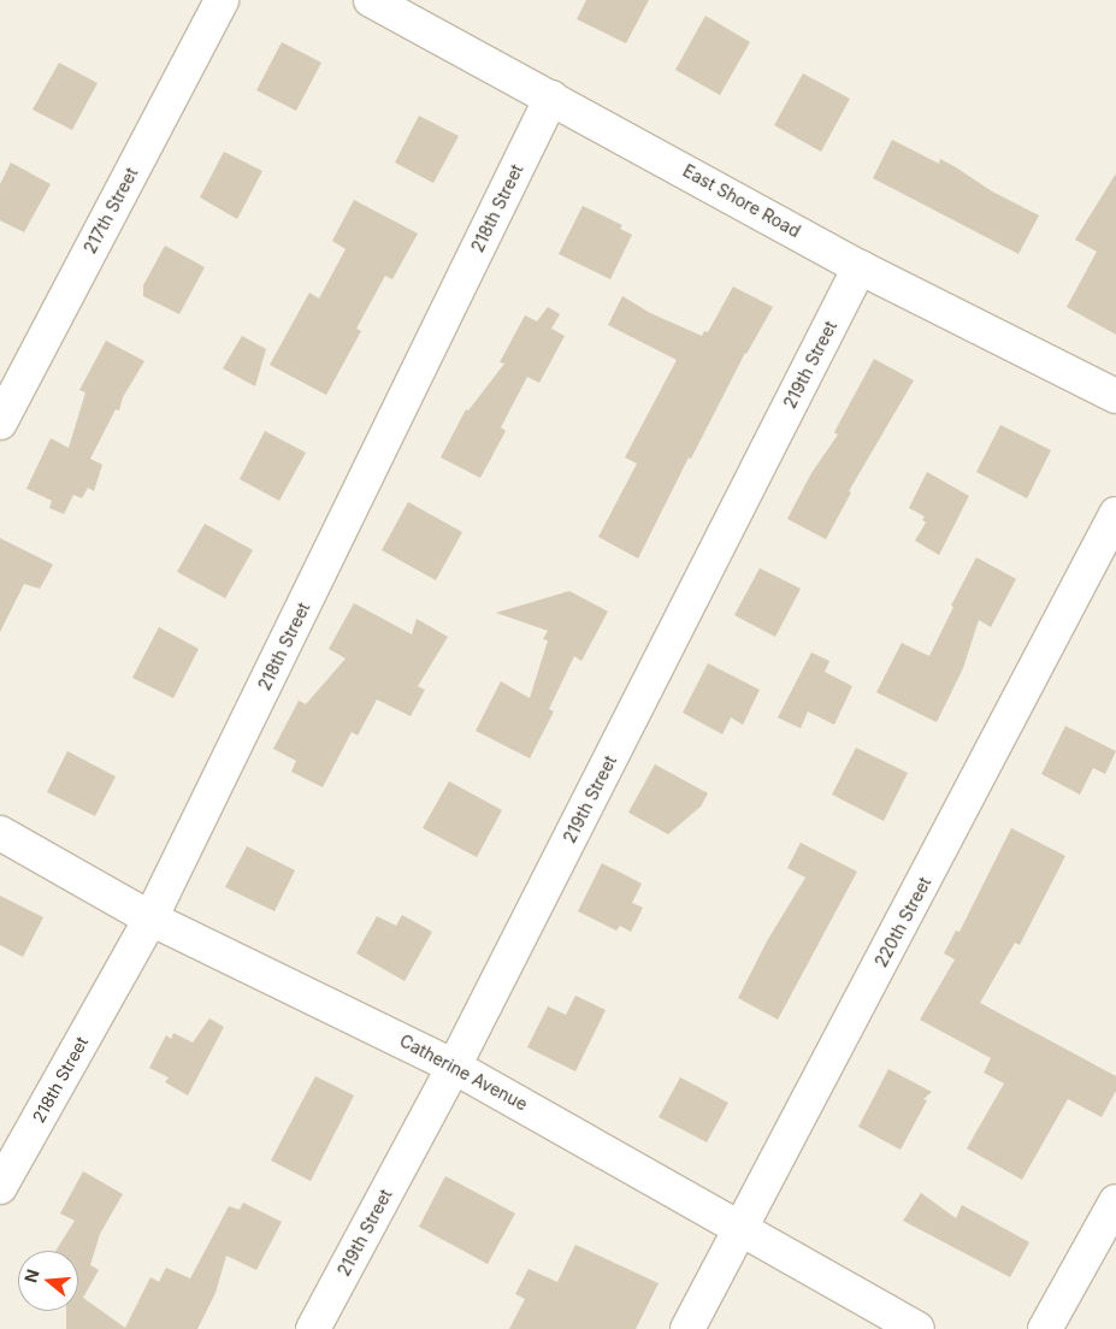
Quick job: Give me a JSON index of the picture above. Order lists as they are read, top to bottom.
{
  "streets": {
    "street": [
      "East Shore Road",
      "218th Street",
      "217th Street",
      "219th Street",
      "220th Street",
      "Catherine Avenue"
    ]
  },
  "crossings": [
    ["East Shore Road", "218th Street"],
    ["East Shore Road", "219th Street"],
    ["218th Street", "Catherine Avenue"],
    ["219th Street", "Catherine Avenue"],
    ["220th Street", "Catherine Avenue"]
  ],
  "north": "left"
}
